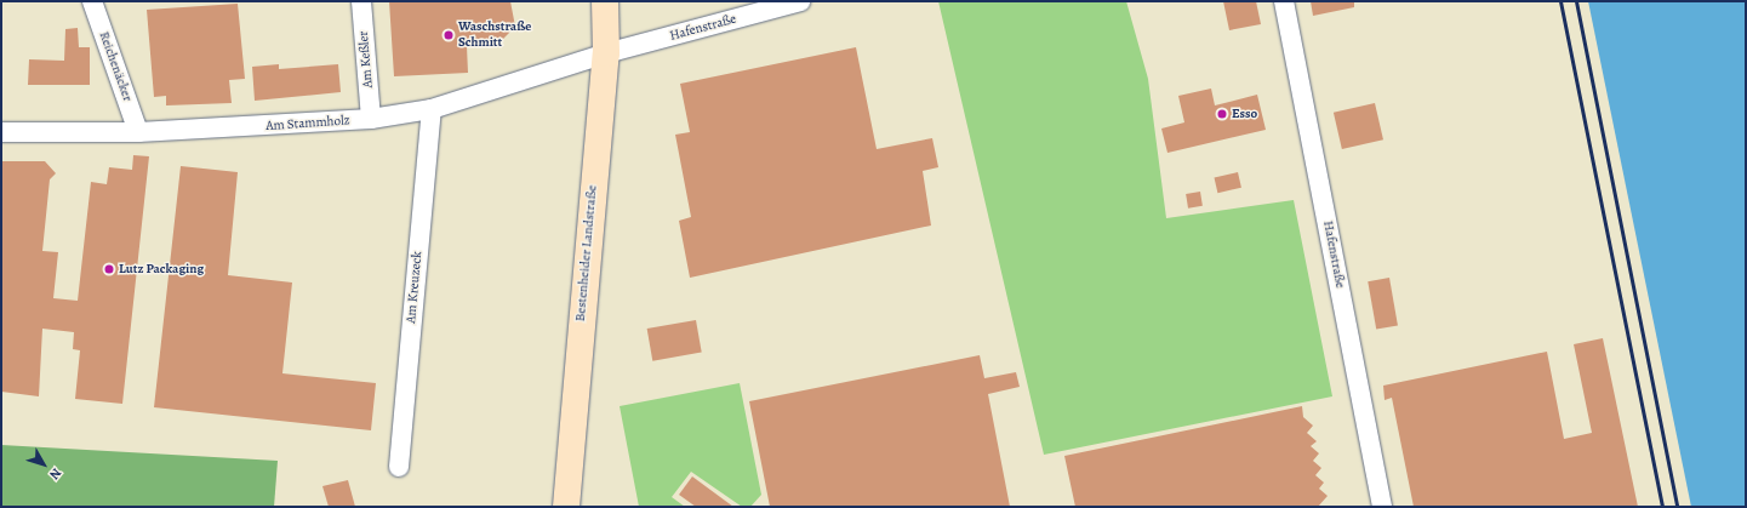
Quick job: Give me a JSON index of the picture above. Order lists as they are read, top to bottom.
{
  "streets": {
    "main road": ["Bestenheider Landstraße"],
    "street": [
      "Hafenstraße",
      "Am Keßler",
      "Reichenäcker",
      "Am Stammholz",
      "Am Kreuzeck"
    ]
  },
  "crossings": [
    ["Hafenstraße", "Am Stammholz"],
    ["Hafenstraße", "Bestenheider Landstraße"],
    ["Am Keßler", "Am Stammholz"],
    ["Reichenäcker", "Am Stammholz"],
    ["Am Stammholz", "Bestenheider Landstraße"],
    ["Am Stammholz", "Am Kreuzeck"]
  ],
  "places": ["Waschstraße Schmitt", "Esso", "Lutz Packaging"],
  "north": "bottom right"
}
